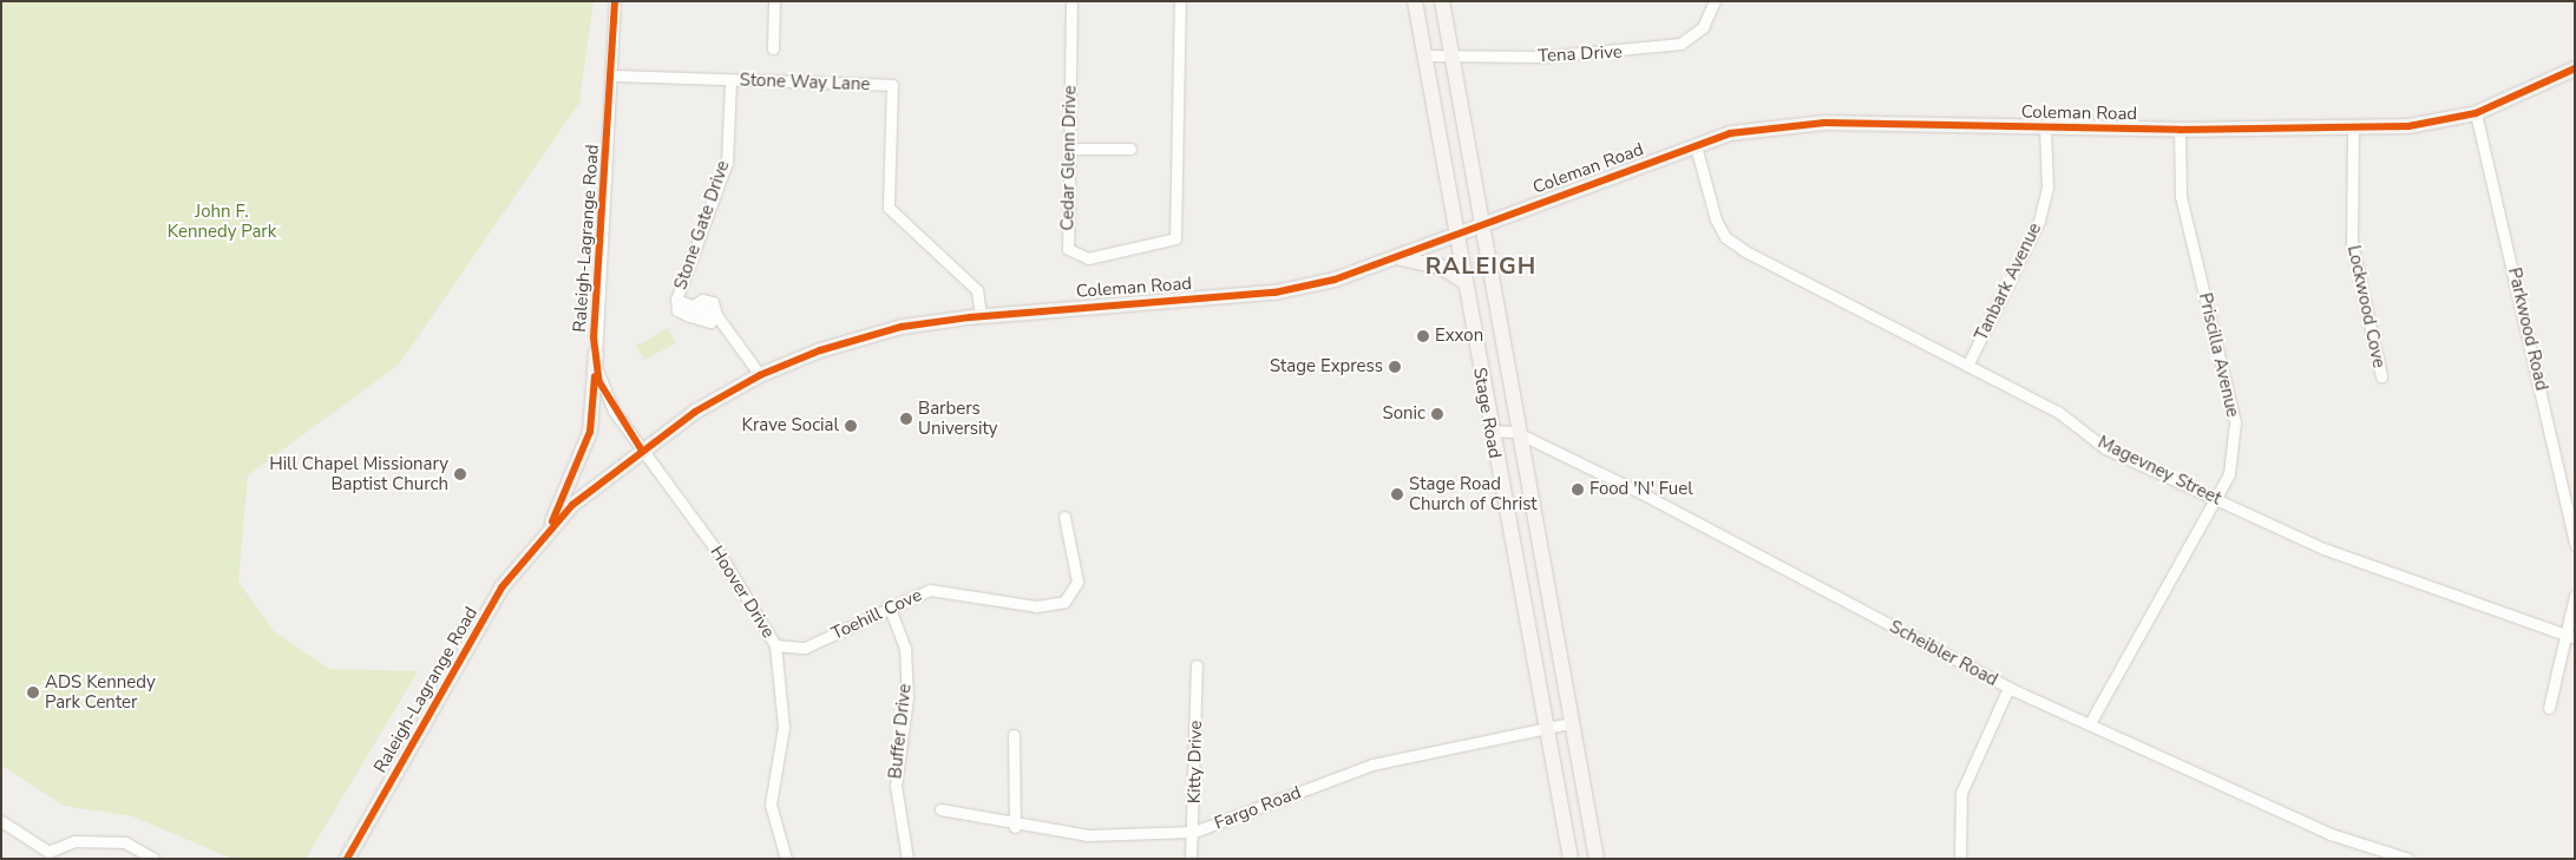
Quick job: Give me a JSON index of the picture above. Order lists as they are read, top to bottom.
{
  "streets": {
    "main road": ["Coleman Road", "Raleigh-Lagrange Road", "Stage Road"],
    "street": [
      "Tena Drive",
      "Stone Way Lane",
      "Cedar Glenn Drive",
      "Stone Gate Drive",
      "Tanbark Avenue",
      "Lockwood Cove",
      "Parkwood Road",
      "Priscilla Avenue",
      "Magevney Street",
      "Hoover Drive",
      "Toehill Cove",
      "Scheibler Road",
      "Buffer Drive",
      "Kitty Drive",
      "Fargo Road"
    ]
  },
  "crossings": [
    ["Tena Drive", "Stage Road"],
    ["Stone Way Lane", "Coleman Road"],
    ["Stone Way Lane", "Stone Gate Drive"],
    ["Coleman Road", "Stone Gate Drive"],
    ["Coleman Road", "Raleigh-Lagrange Road"],
    ["Coleman Road", "Tanbark Avenue"],
    ["Coleman Road", "Lockwood Cove"],
    ["Coleman Road", "Parkwood Road"],
    ["Coleman Road", "Priscilla Avenue"],
    ["Coleman Road", "Stage Road"],
    ["Coleman Road", "Magevney Street"],
    ["Coleman Road", "Hoover Drive"],
    ["Raleigh-Lagrange Road", "Hoover Drive"],
    ["Tanbark Avenue", "Magevney Street"],
    ["Priscilla Avenue", "Magevney Street"],
    ["Priscilla Avenue", "Scheibler Road"],
    ["Stage Road", "Scheibler Road"],
    ["Stage Road", "Fargo Road"],
    ["Hoover Drive", "Toehill Cove"],
    ["Toehill Cove", "Buffer Drive"],
    ["Kitty Drive", "Fargo Road"]
  ],
  "districts": ["RALEIGH"],
  "parks": ["John F. Kennedy Park"],
  "places": [
    "Exxon",
    "Stage Express",
    "Sonic",
    "Barbers University",
    "Krave Social",
    "Hill Chapel Missionary Baptist Church",
    "Food 'N' Fuel",
    "Stage Road Church of Christ",
    "ADS Kennedy Park Center"
  ]
}
